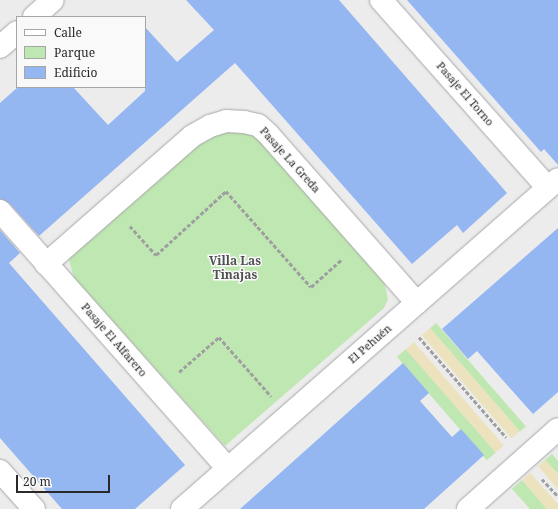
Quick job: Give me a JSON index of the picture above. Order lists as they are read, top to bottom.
{
  "streets": {
    "street": [
      "Pasaje El Torno",
      "Pasaje La Greda",
      "Pasaje El Alfarero",
      "El Pehuén"
    ]
  },
  "crossings": [
    ["Pasaje El Torno", "El Pehuén"],
    ["Pasaje La Greda", "Pasaje El Alfarero"],
    ["Pasaje La Greda", "El Pehuén"],
    ["Pasaje El Alfarero", "El Pehuén"]
  ],
  "districts": ["Villa Las Tinajas"],
  "legend": ["Calle", "Parque", "Edificio"],
  "scale_bar": "20 m"
}
